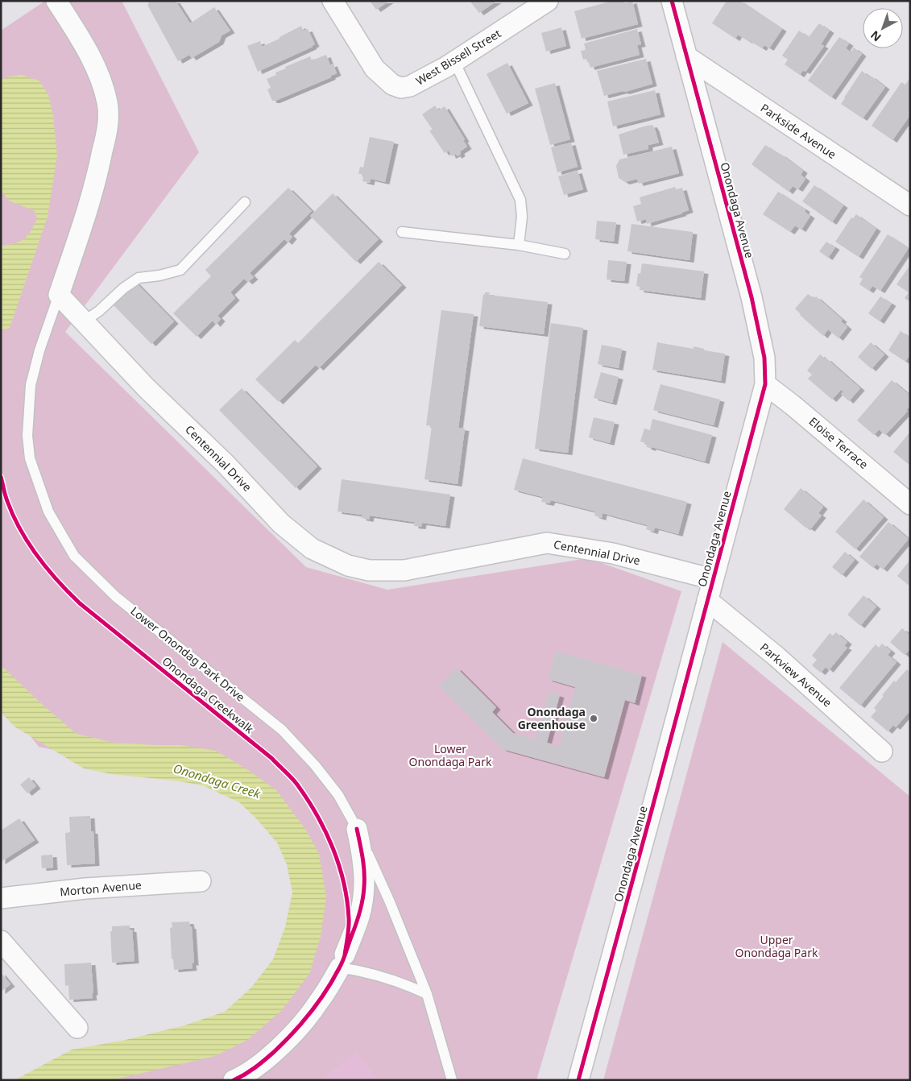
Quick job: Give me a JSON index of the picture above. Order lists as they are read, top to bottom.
{
  "streets": {
    "street": [
      "West Bissell Street",
      "Parkside Avenue",
      "Onondaga Avenue",
      "Eloise Terrace",
      "Centennial Drive",
      "Parkview Avenue",
      "Morton Avenue"
    ],
    "lane": ["Lower Onondag Park Drive"],
    "cycle path": ["Onondaga Creekwalk"]
  },
  "crossings": [
    ["Parkside Avenue", "Onondaga Avenue"],
    ["Onondaga Avenue", "Eloise Terrace"],
    ["Onondaga Avenue", "Centennial Drive"],
    ["Onondaga Avenue", "Parkview Avenue"],
    ["Centennial Drive", "Lower Onondag Park Drive"]
  ],
  "water": ["Onondaga Creek"],
  "parks": ["Lower Onondaga Park", "Upper Onondaga Park"],
  "places": ["Onondaga Greenhouse"],
  "north": "bottom left"
}
